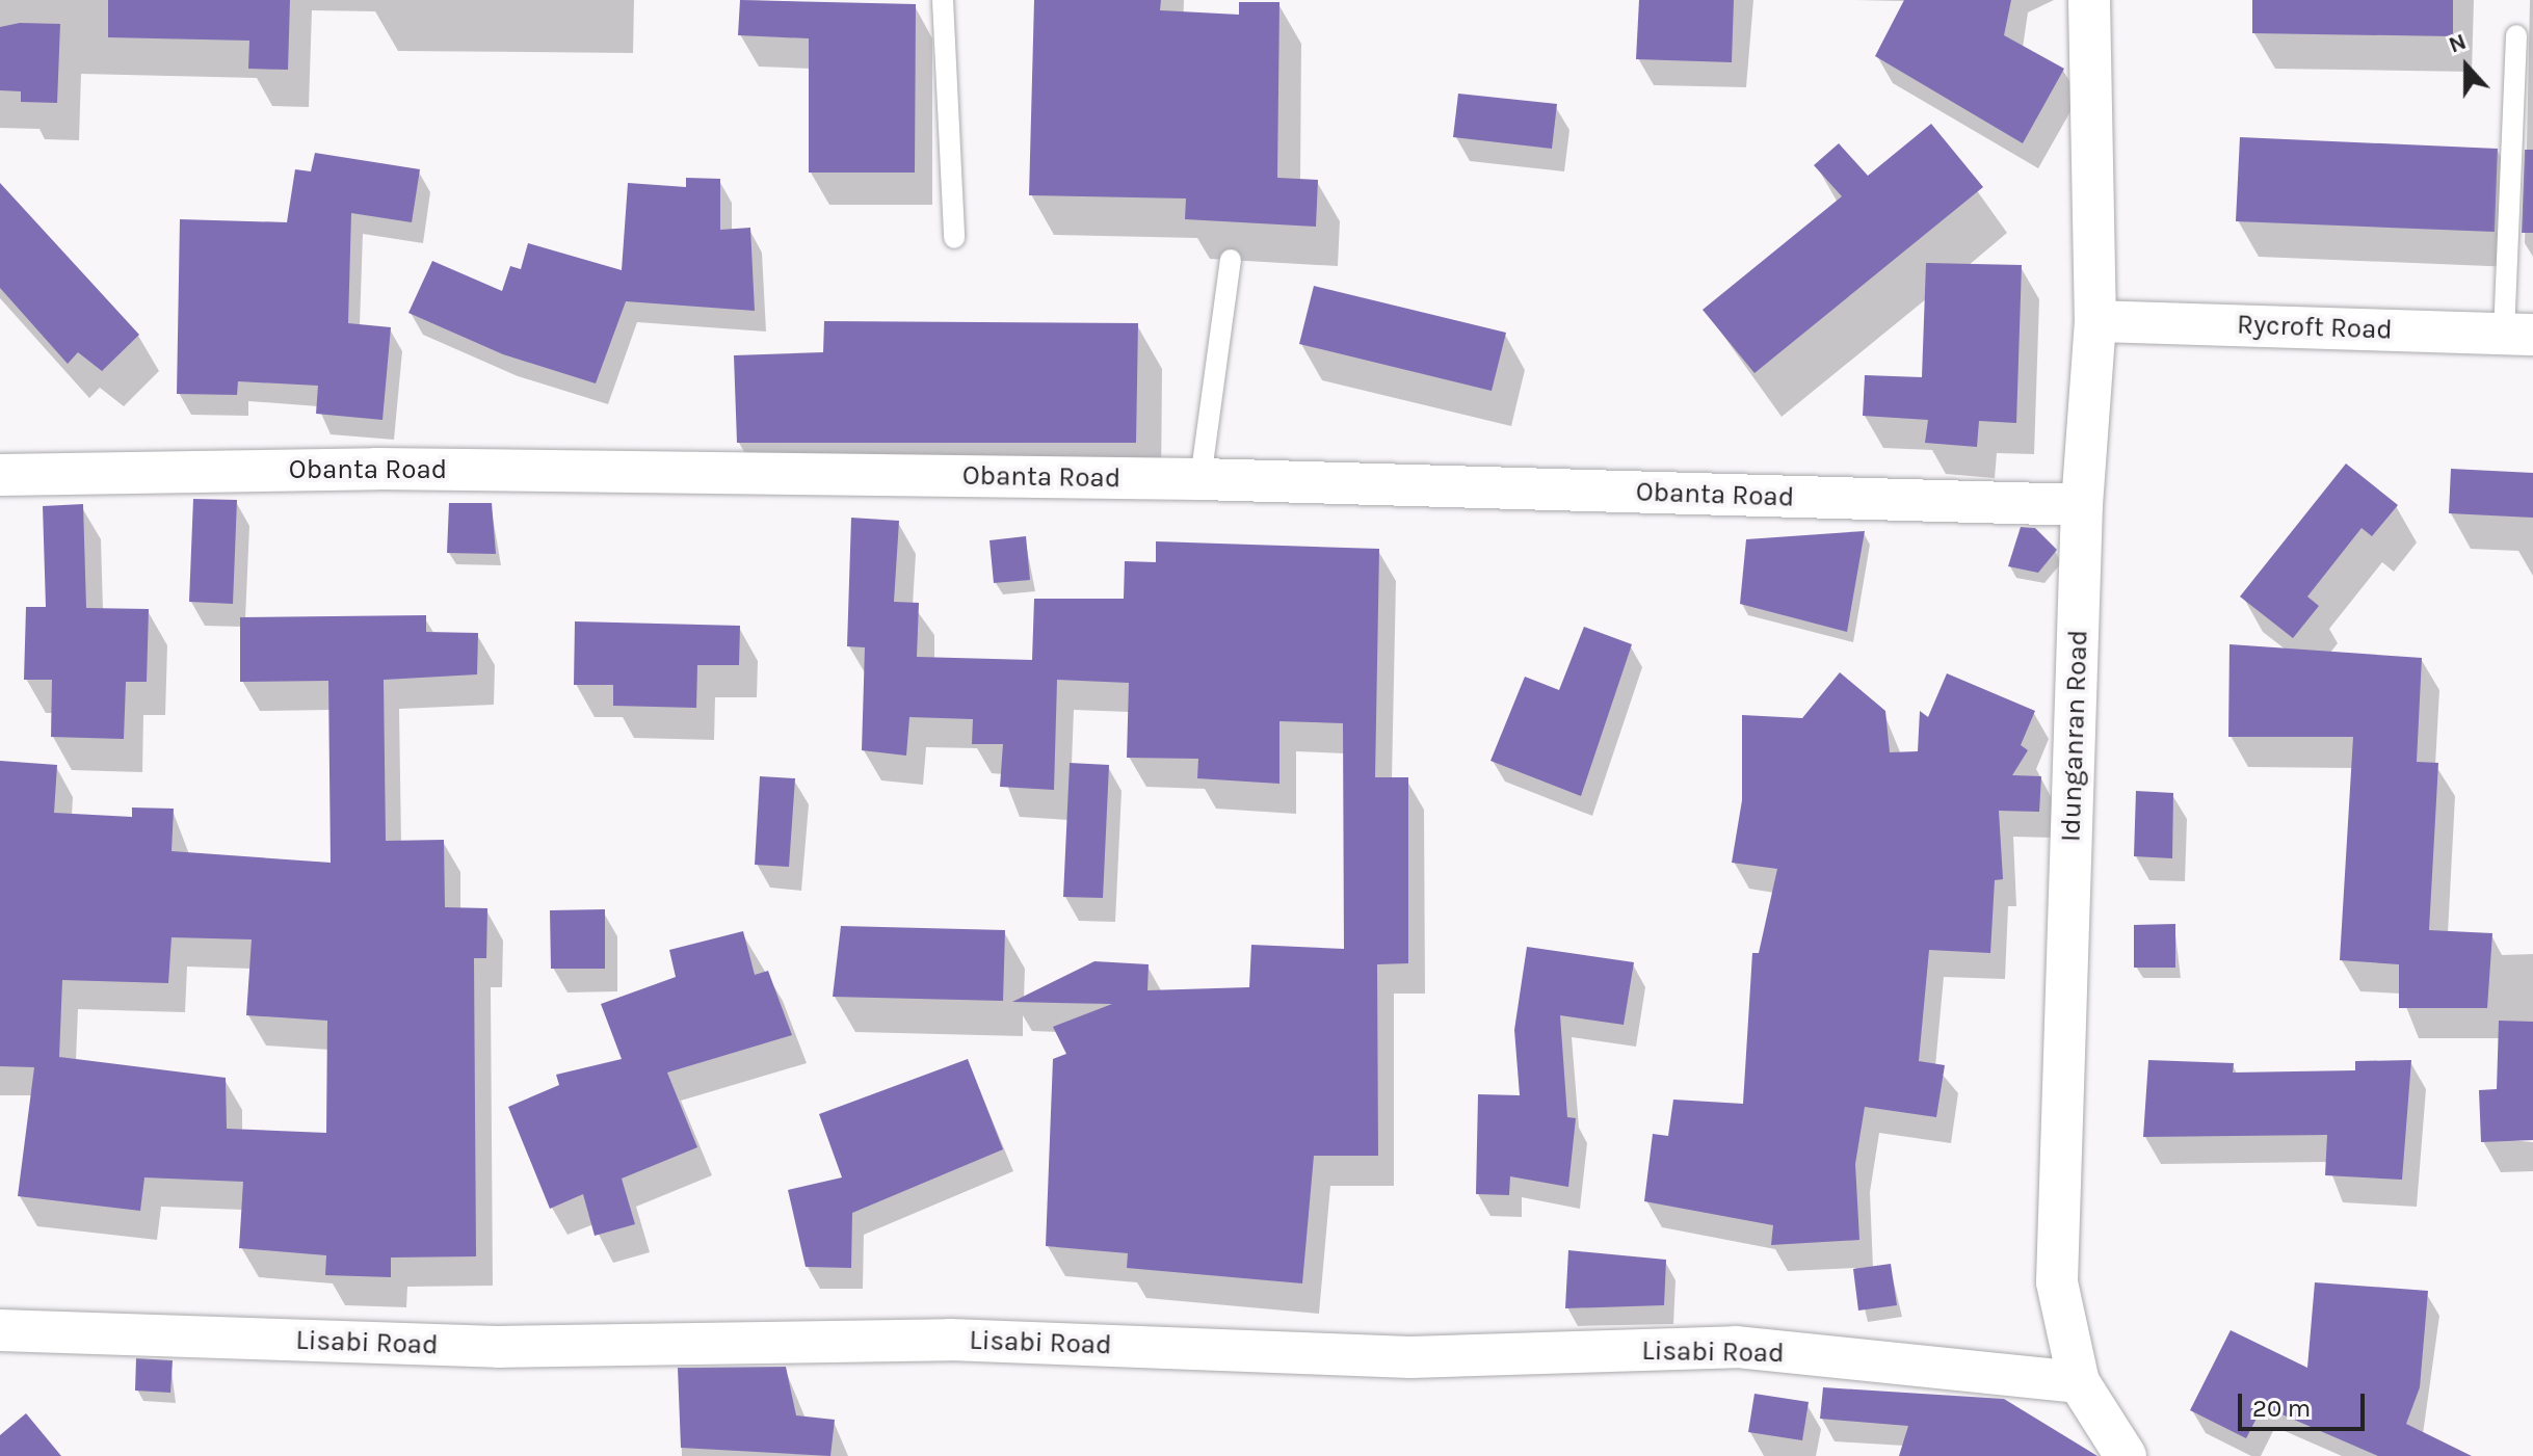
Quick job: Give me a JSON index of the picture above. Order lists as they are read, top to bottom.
{
  "streets": {
    "street": [
      "Rycroft Road",
      "Obanta Road",
      "Idunganran Road",
      "Lisabi Road"
    ]
  },
  "crossings": [
    ["Rycroft Road", "Idunganran Road"],
    ["Obanta Road", "Idunganran Road"],
    ["Idunganran Road", "Lisabi Road"]
  ],
  "scale_bar": "20 m",
  "north": "top"
}
